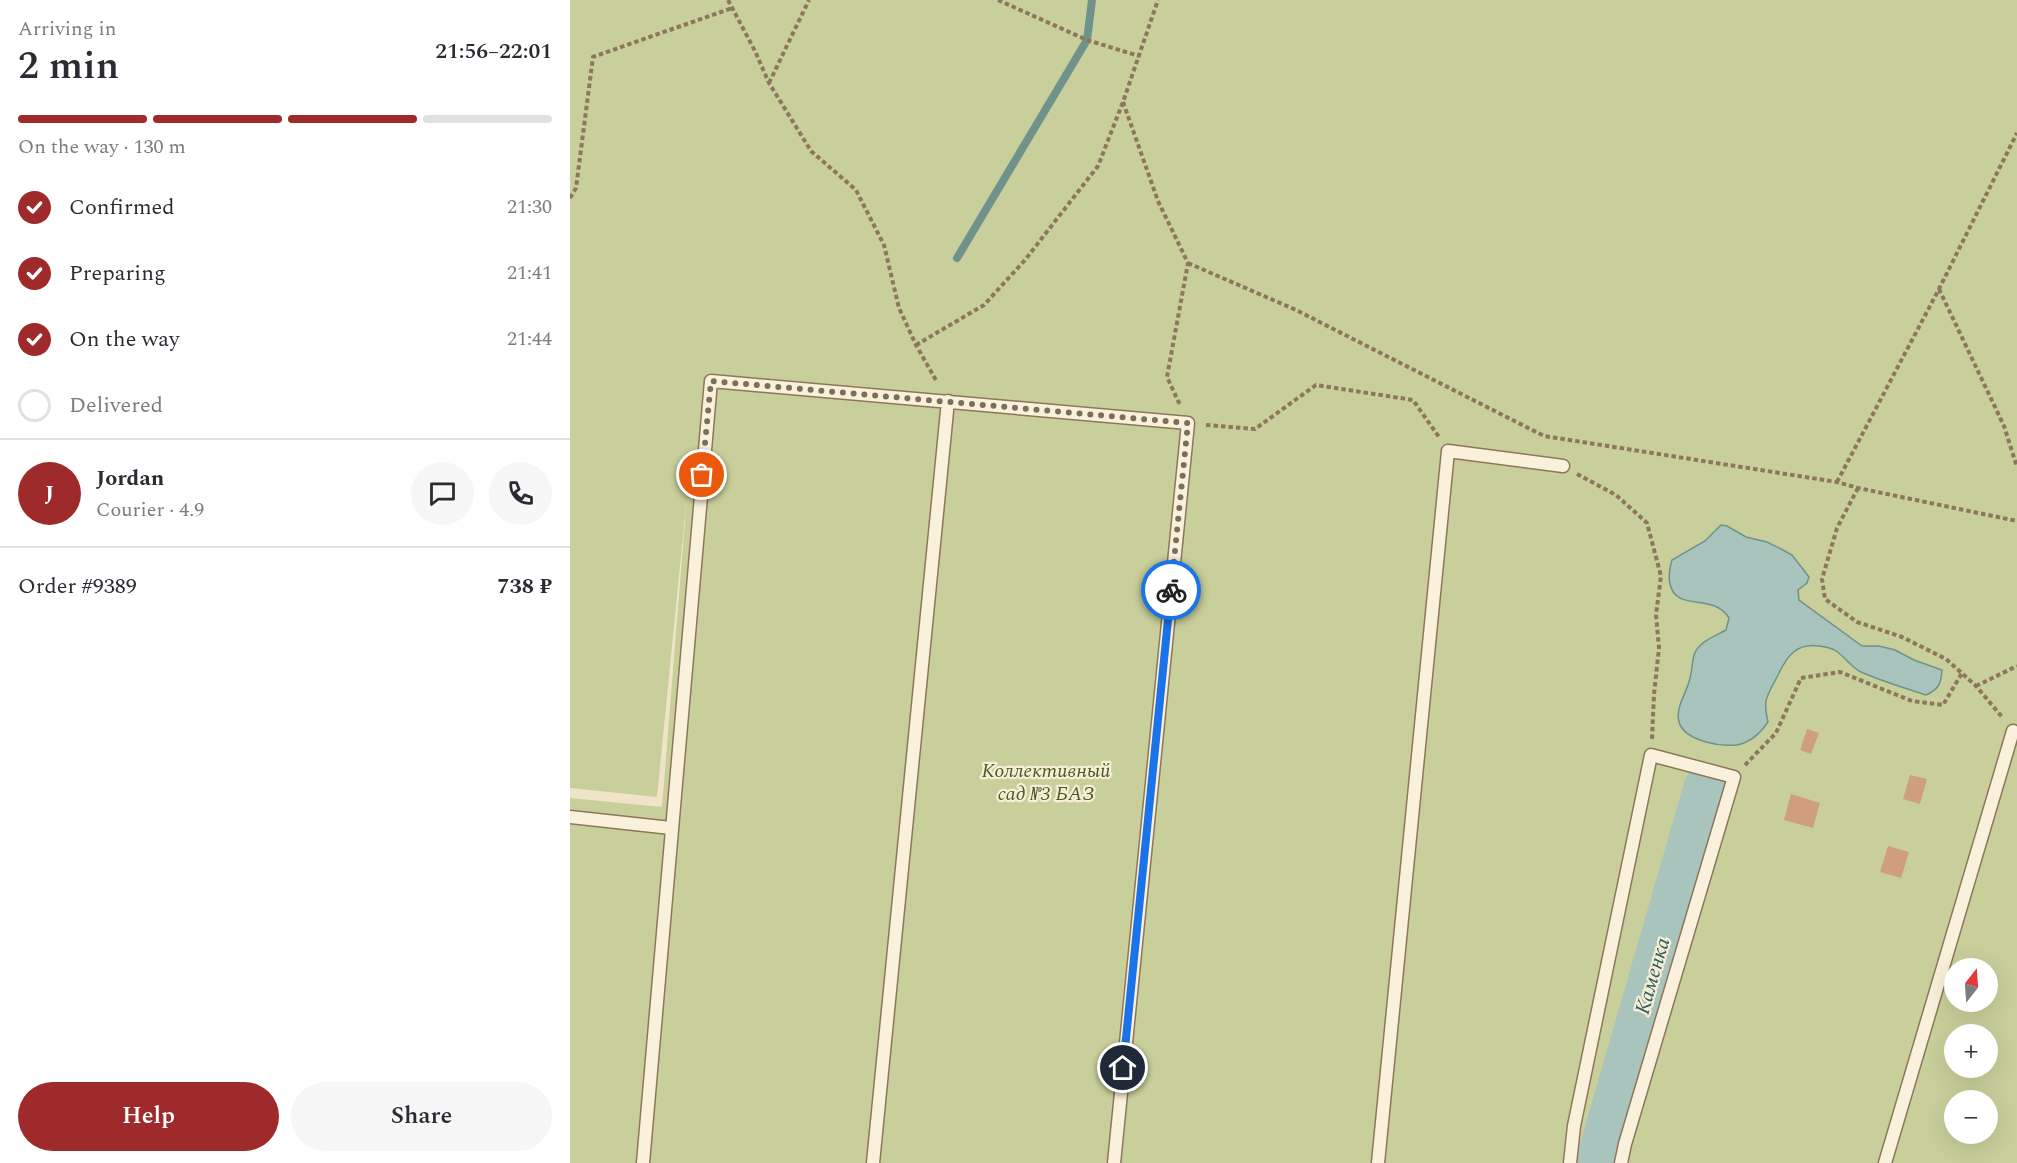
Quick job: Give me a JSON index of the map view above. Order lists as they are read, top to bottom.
{
  "water": ["Каменка"],
  "parks": ["Коллективный сад №3 БАЗ"],
  "north": "top",
  "page": {
    "heading": ["2 min", "Arriving in", "21:56–22:01"],
    "panel": [
      "Jordan",
      "Courier · 4.9",
      "Order #9389",
      "738 ₽"
    ],
    "bar": "On the way · 130 m",
    "list": [
      ["Confirmed", "21:30"],
      ["Preparing", "21:41"],
      ["On the way", "21:44"],
      "Delivered"
    ],
    "round": "J",
    "map_buttons": ["+", "−"],
    "buttons": ["Help", "Share"]
  }
}
